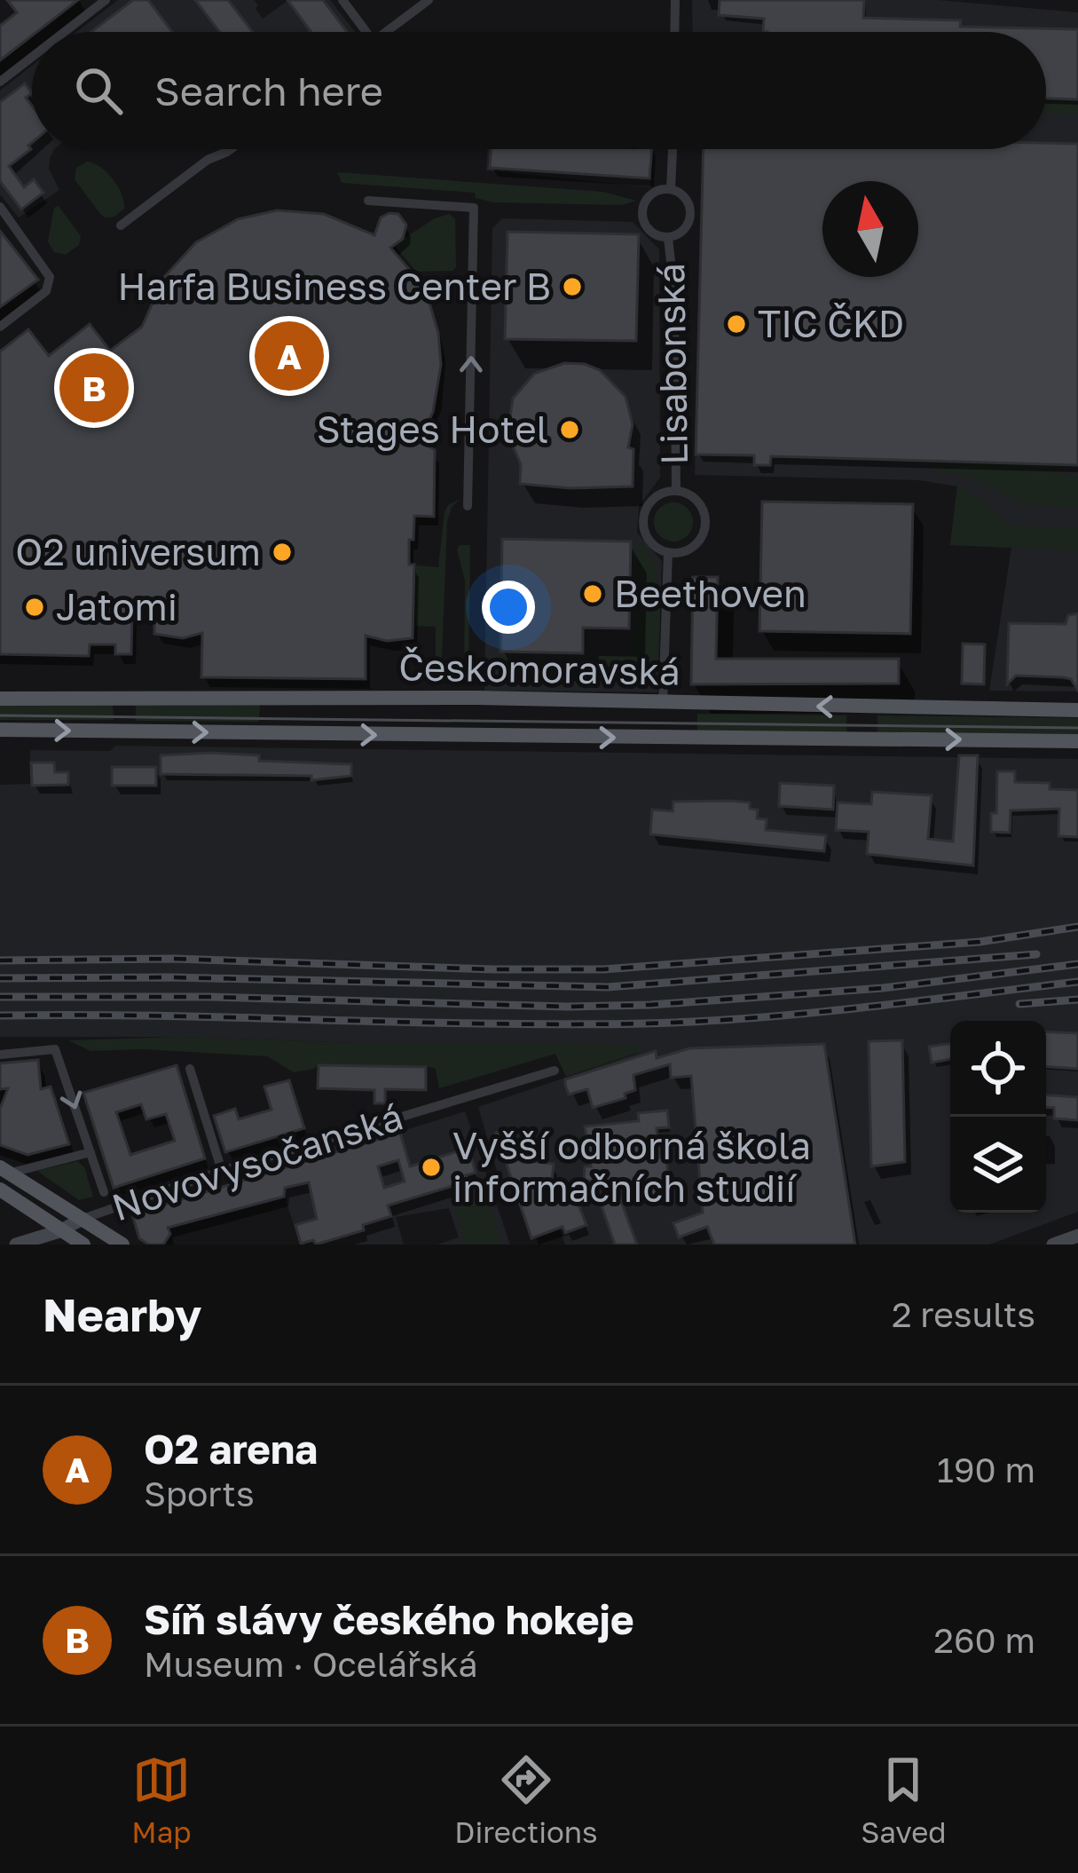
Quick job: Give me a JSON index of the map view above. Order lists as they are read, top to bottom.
{
  "streets": {
    "main road": ["Českomoravská"],
    "street": ["Lisabonská", "Novovysočanská"]
  },
  "crossings": [
    ["Lisabonská", "Českomoravská"]
  ],
  "places": [
    "Harfa Business Center B",
    "TIC ČKD",
    "Stages Hotel",
    "O2 universum",
    "Beethoven",
    "Jatomi",
    "Vyšší odborná škola informačních studií"
  ],
  "north": "top",
  "page": {
    "search": "Search here",
    "pins": ["A", "B"],
    "heading": ["Nearby", "2 results"],
    "list": [
      {
        "mark": "A",
        "name": "O2 arena",
        "note": "Sports",
        "value": "190 m"
      },
      {
        "mark": "B",
        "name": "Síň slávy českého hokeje",
        "note": "Museum · Ocelářská",
        "value": "260 m"
      }
    ],
    "nav": ["Map", "Directions", "Saved"]
  }
}
